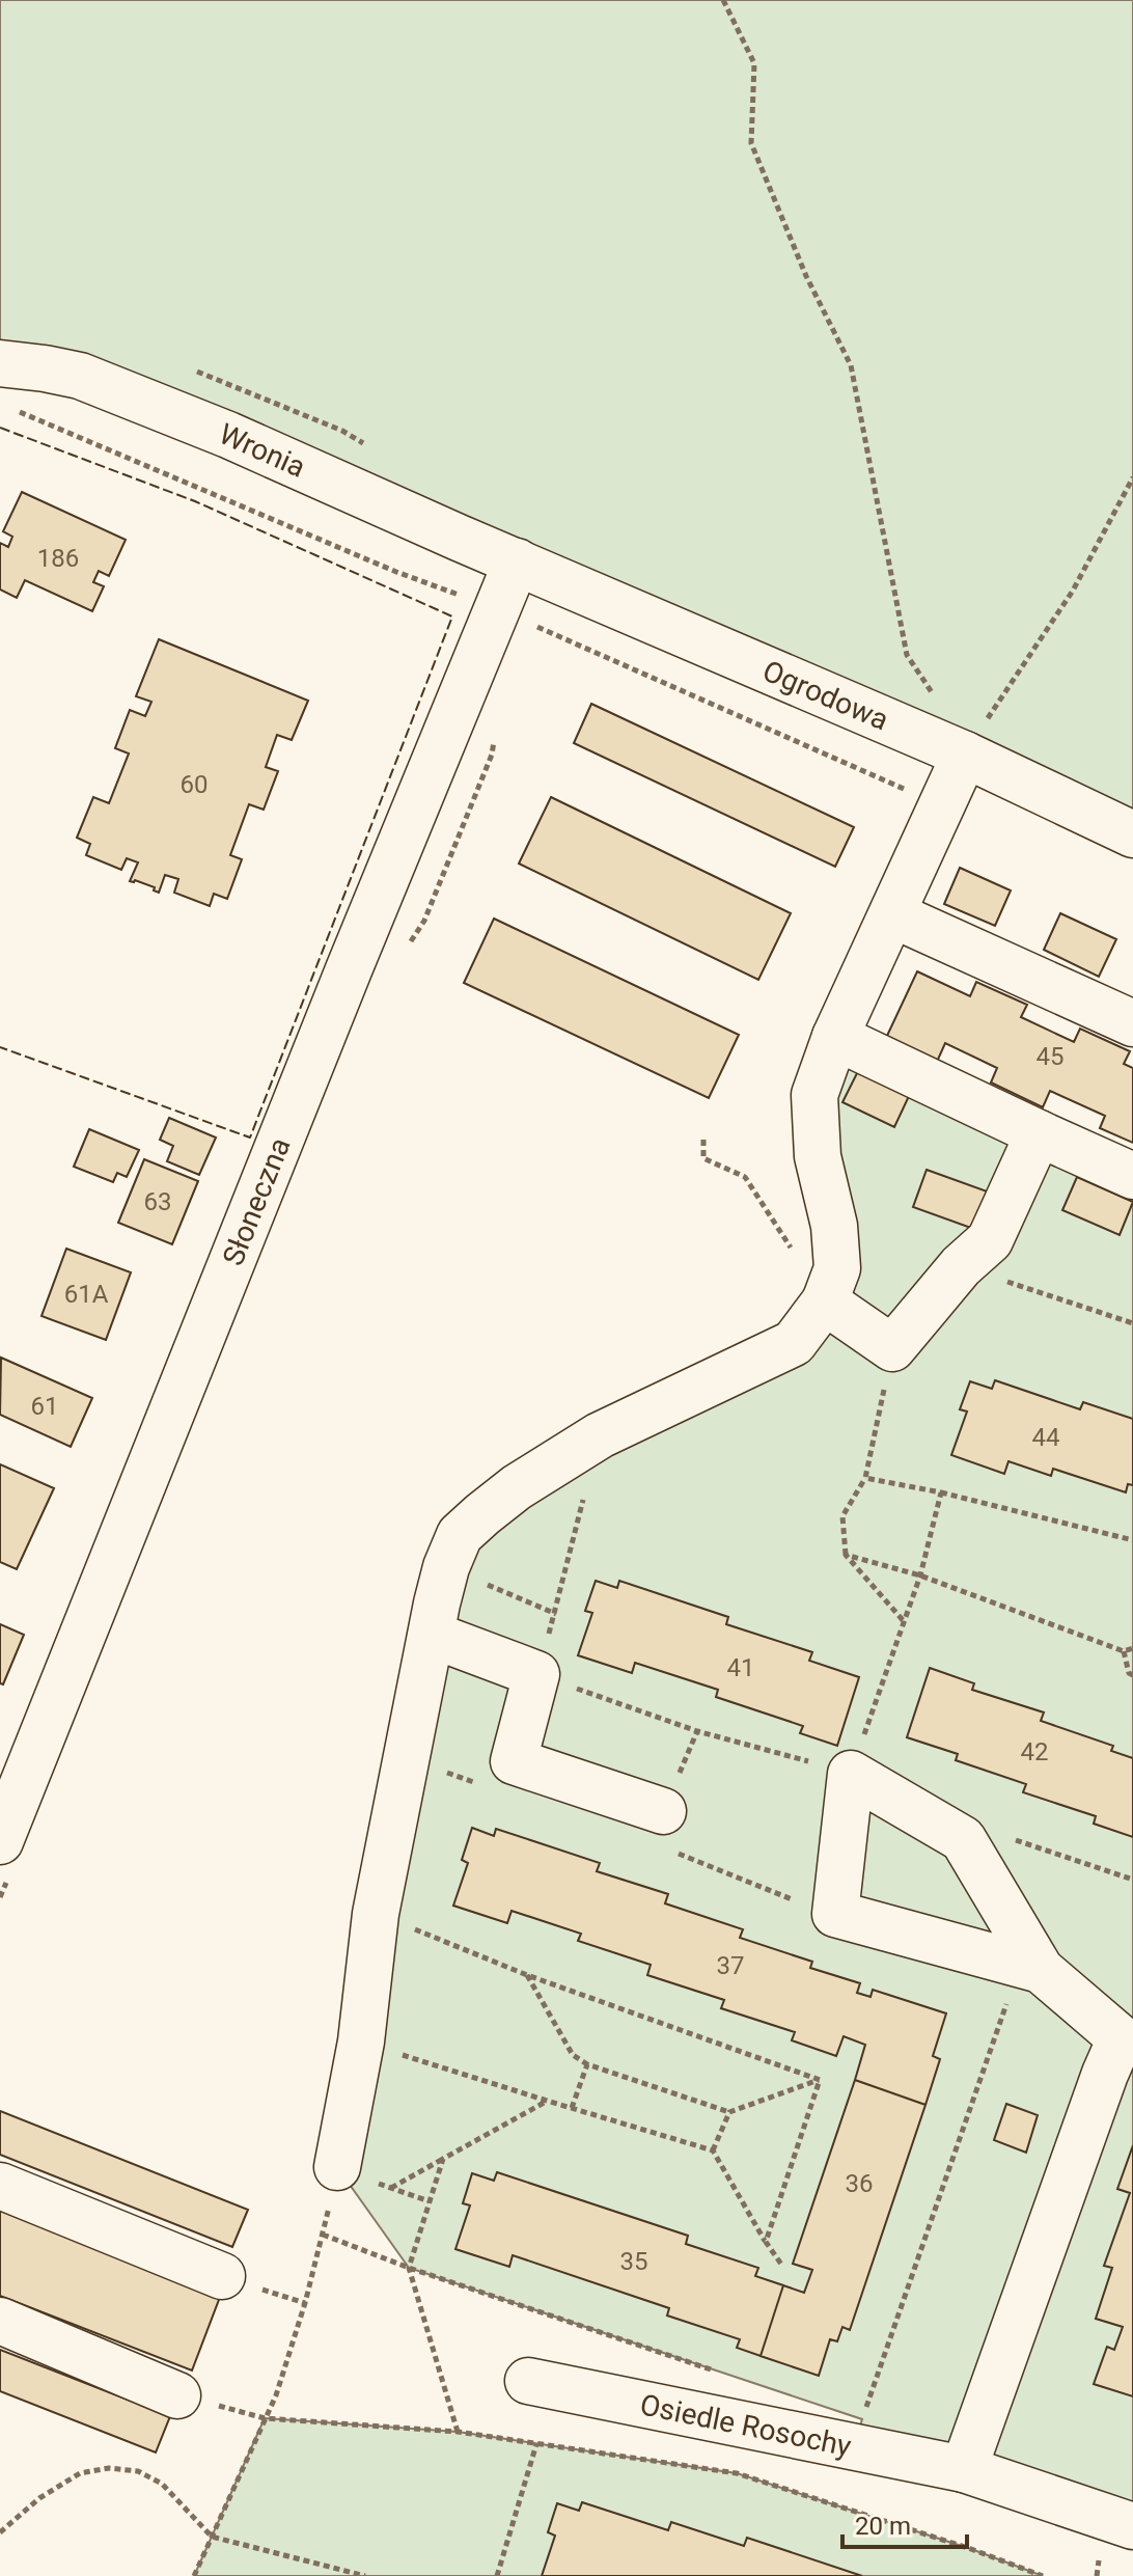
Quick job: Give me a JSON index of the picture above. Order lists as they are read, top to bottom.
{
  "streets": {
    "street": [
      "Wronia",
      "Ogrodowa",
      "Słoneczna",
      "Osiedle Rosochy"
    ]
  },
  "crossings": [
    ["Wronia", "Ogrodowa"],
    ["Wronia", "Słoneczna"],
    ["Ogrodowa", "Słoneczna"]
  ],
  "house_numbers": [
    "186",
    "60",
    "45",
    "63",
    "61A",
    "61",
    "44",
    "41",
    "42",
    "37",
    "36",
    "35"
  ],
  "scale_bar": "20 m"
}
